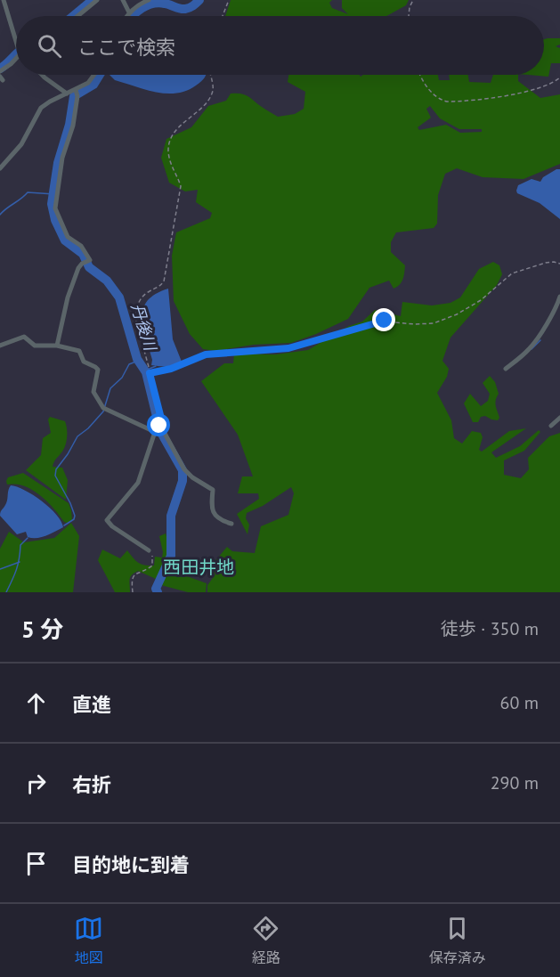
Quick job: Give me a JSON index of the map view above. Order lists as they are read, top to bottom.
{
  "districts": ["西田井地"],
  "water": ["丹後川"],
  "page": {
    "search": "ここで検索",
    "heading": ["5 分", "徒歩 · 350 m"],
    "list": [
      ["直進", "60 m"],
      ["右折", "290 m"],
      "目的地に到着"
    ],
    "nav": ["地図", "経路", "保存済み"]
  }
}
